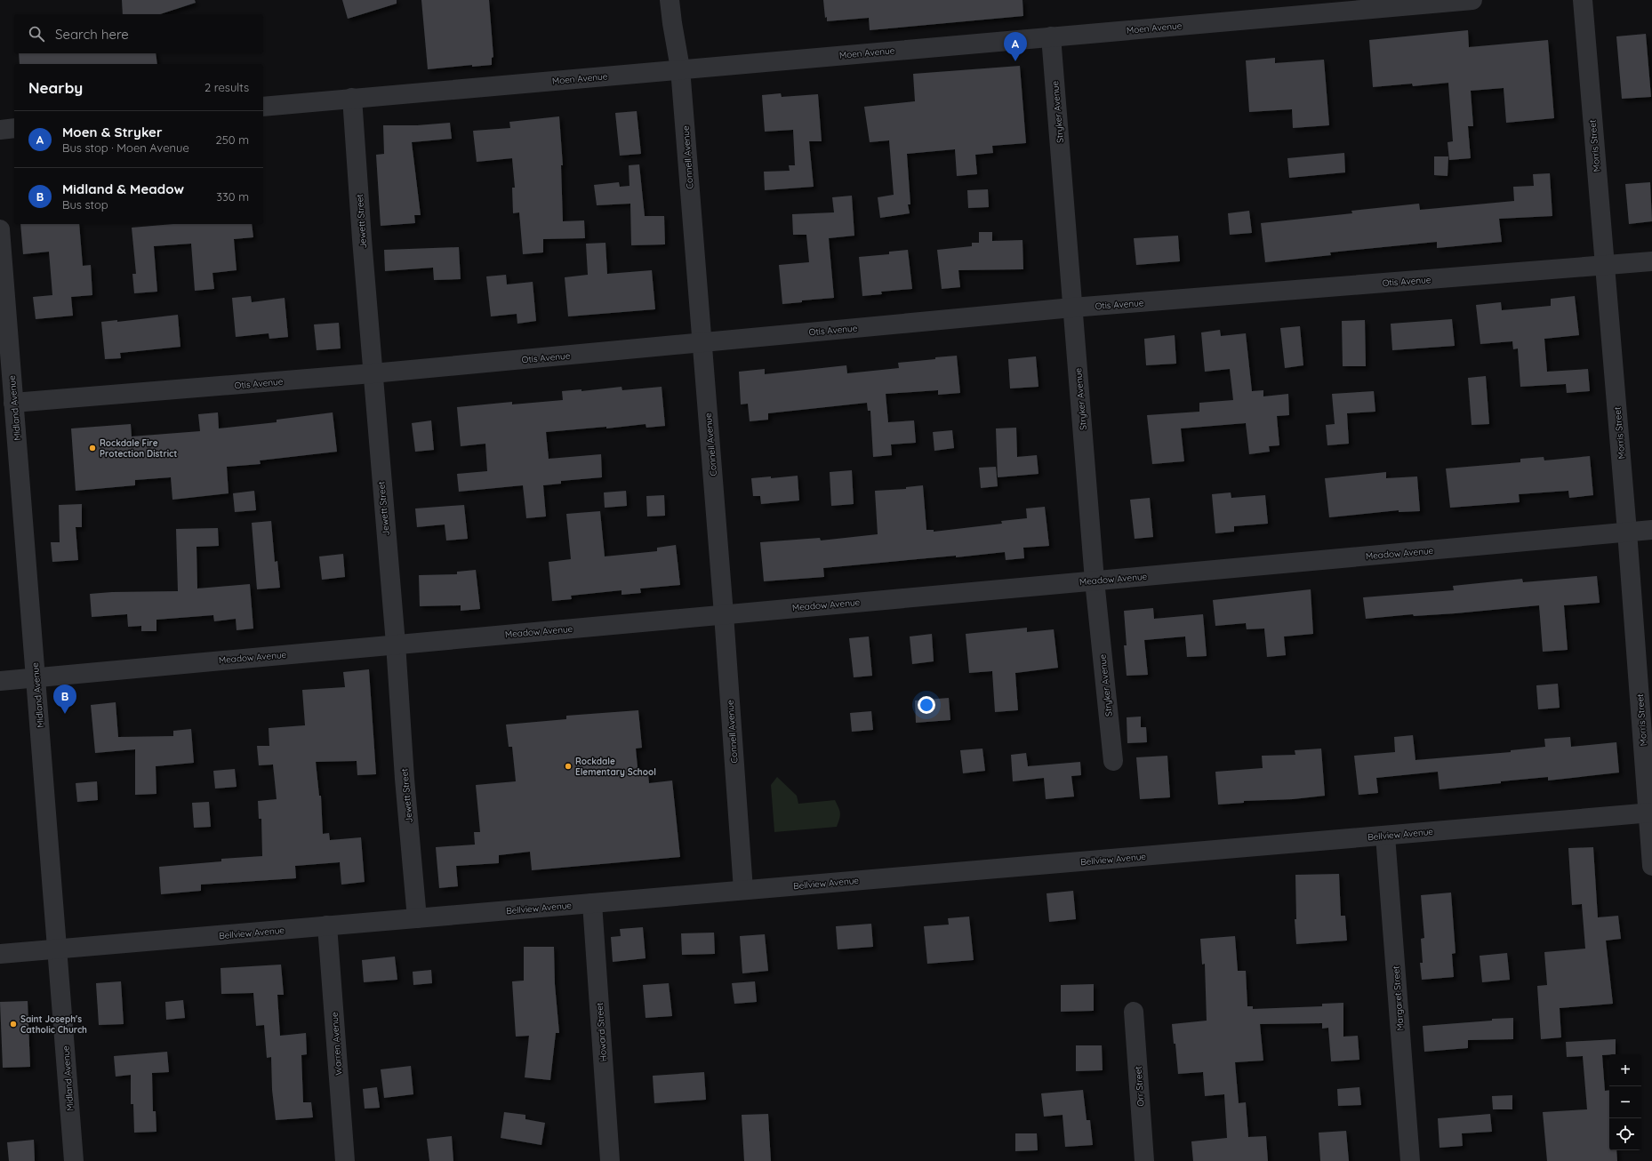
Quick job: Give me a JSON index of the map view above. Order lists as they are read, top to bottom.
{
  "streets": {
    "street": [
      "Moen Avenue",
      "Stryker Avenue",
      "Morris Street",
      "Connell Avenue",
      "Jewett Street",
      "Otis Avenue",
      "Midland Avenue",
      "Meadow Avenue",
      "Bellview Avenue",
      "Margaret Street",
      "Howard Street",
      "Warren Avenue",
      "Orr Street"
    ]
  },
  "crossings": [
    ["Moen Avenue", "Stryker Avenue"],
    ["Moen Avenue", "Connell Avenue"],
    ["Moen Avenue", "Jewett Street"],
    ["Stryker Avenue", "Otis Avenue"],
    ["Stryker Avenue", "Meadow Avenue"],
    ["Morris Street", "Otis Avenue"],
    ["Morris Street", "Meadow Avenue"],
    ["Morris Street", "Bellview Avenue"],
    ["Connell Avenue", "Otis Avenue"],
    ["Connell Avenue", "Meadow Avenue"],
    ["Connell Avenue", "Bellview Avenue"],
    ["Jewett Street", "Otis Avenue"],
    ["Jewett Street", "Meadow Avenue"],
    ["Jewett Street", "Bellview Avenue"],
    ["Otis Avenue", "Midland Avenue"],
    ["Midland Avenue", "Meadow Avenue"],
    ["Midland Avenue", "Bellview Avenue"],
    ["Bellview Avenue", "Margaret Street"],
    ["Bellview Avenue", "Howard Street"],
    ["Bellview Avenue", "Warren Avenue"]
  ],
  "places": ["Rockdale Fire Protection District", "Rockdale Elementary School", "Saint Joseph's Catholic Church"],
  "page": {
    "search": "Search here",
    "pins": ["A", "B"],
    "heading": ["Nearby", "2 results"],
    "list": [
      {
        "mark": "A",
        "name": "Moen & Stryker",
        "note": "Bus stop · Moen Avenue",
        "value": "250 m"
      },
      {
        "mark": "B",
        "name": "Midland & Meadow",
        "note": "Bus stop",
        "value": "330 m"
      }
    ],
    "map_buttons": ["+", "−"]
  }
}
